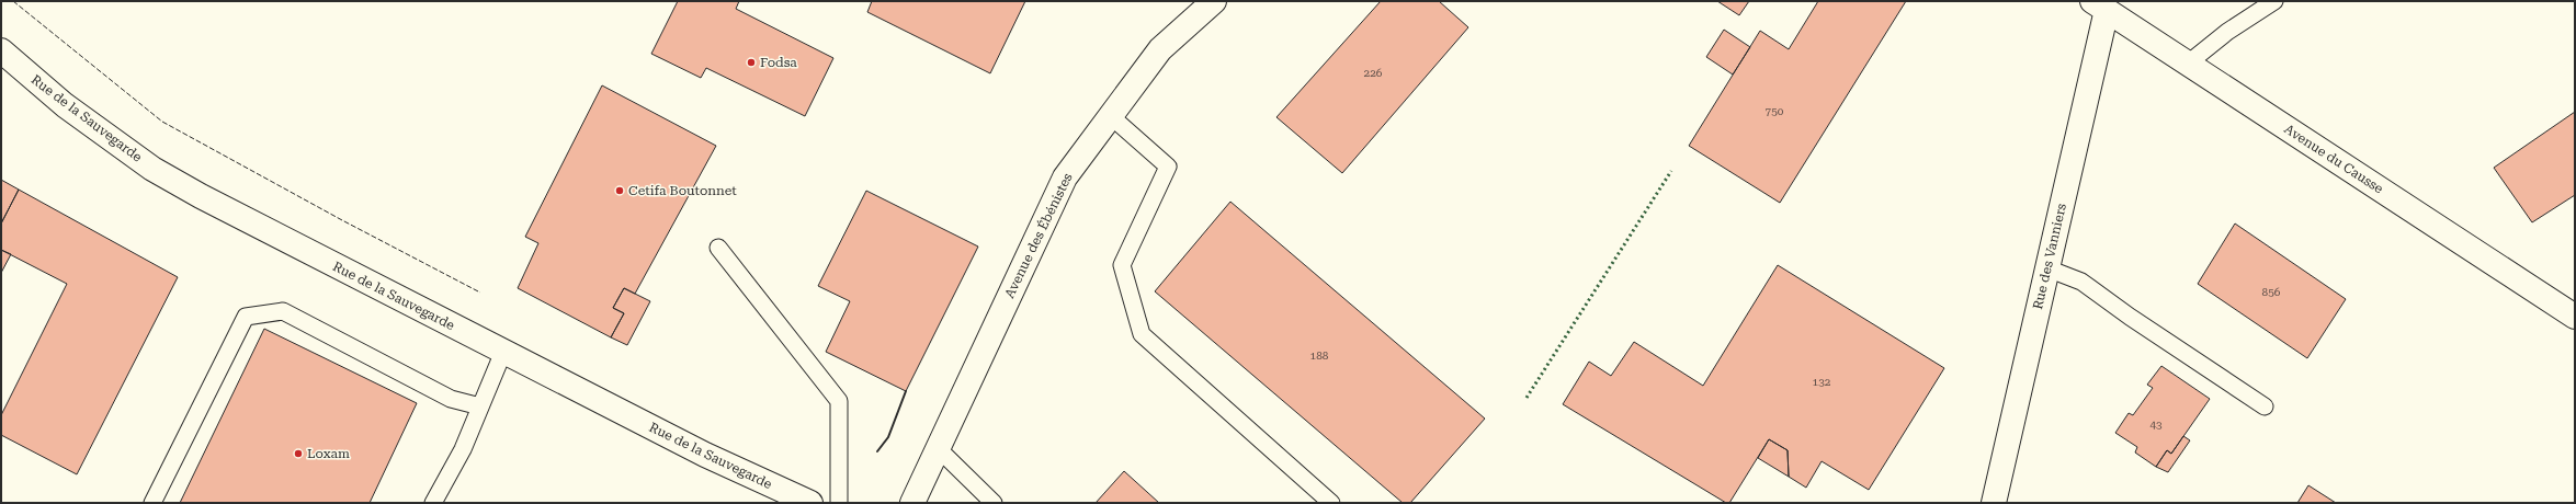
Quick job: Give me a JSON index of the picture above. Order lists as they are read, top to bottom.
{
  "streets": {
    "street": [
      "Rue de la Sauvegarde",
      "Avenue du Causse",
      "Avenue des Ébénistes",
      "Rue des Vanniers"
    ]
  },
  "crossings": [
    ["Avenue du Causse", "Rue des Vanniers"]
  ],
  "places": ["Fodsa", "Cetifa Boutonnet", "Loxam"],
  "house_numbers": [
    "226",
    "750",
    "856",
    "188",
    "132",
    "43"
  ]
}
